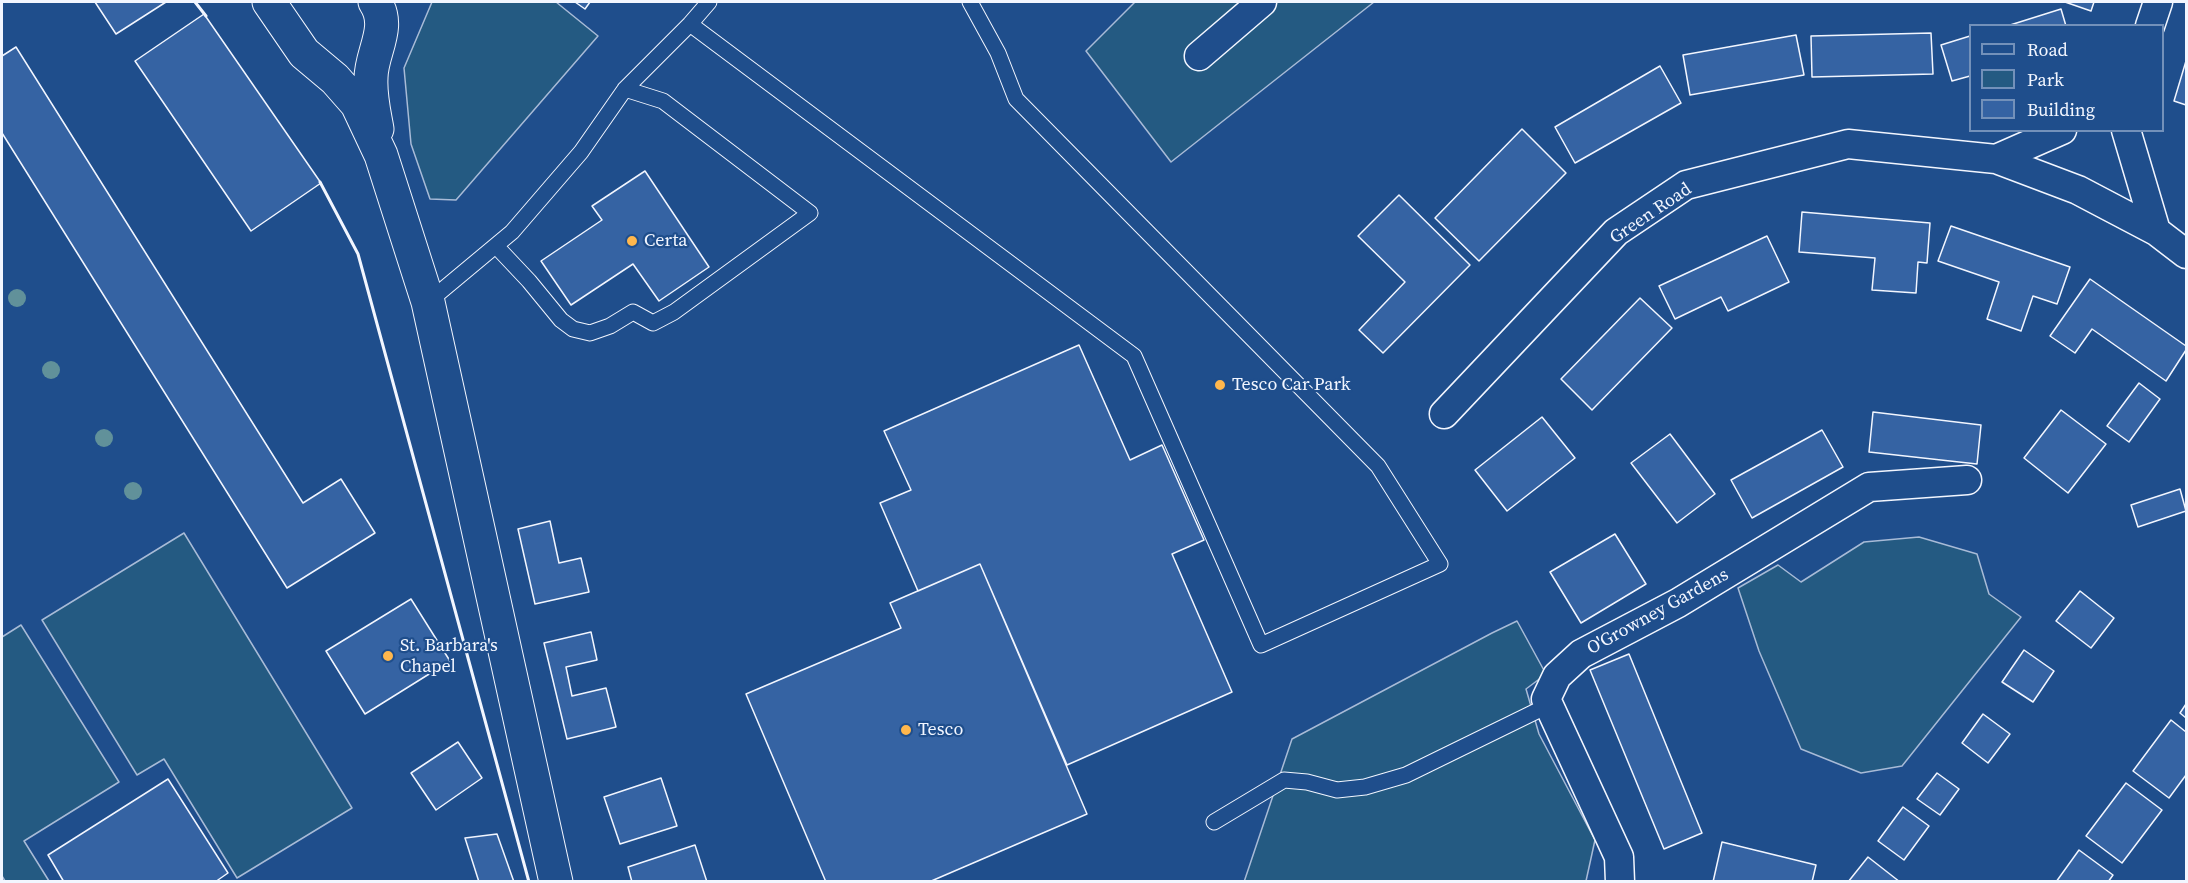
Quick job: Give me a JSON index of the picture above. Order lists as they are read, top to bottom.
{
  "streets": {
    "street": ["Green Road", "O'Growney Gardens"]
  },
  "places": [
    "Certa",
    "Tesco Car Park",
    "St. Barbara's Chapel",
    "Tesco"
  ],
  "legend": ["Road", "Park", "Building"]
}
